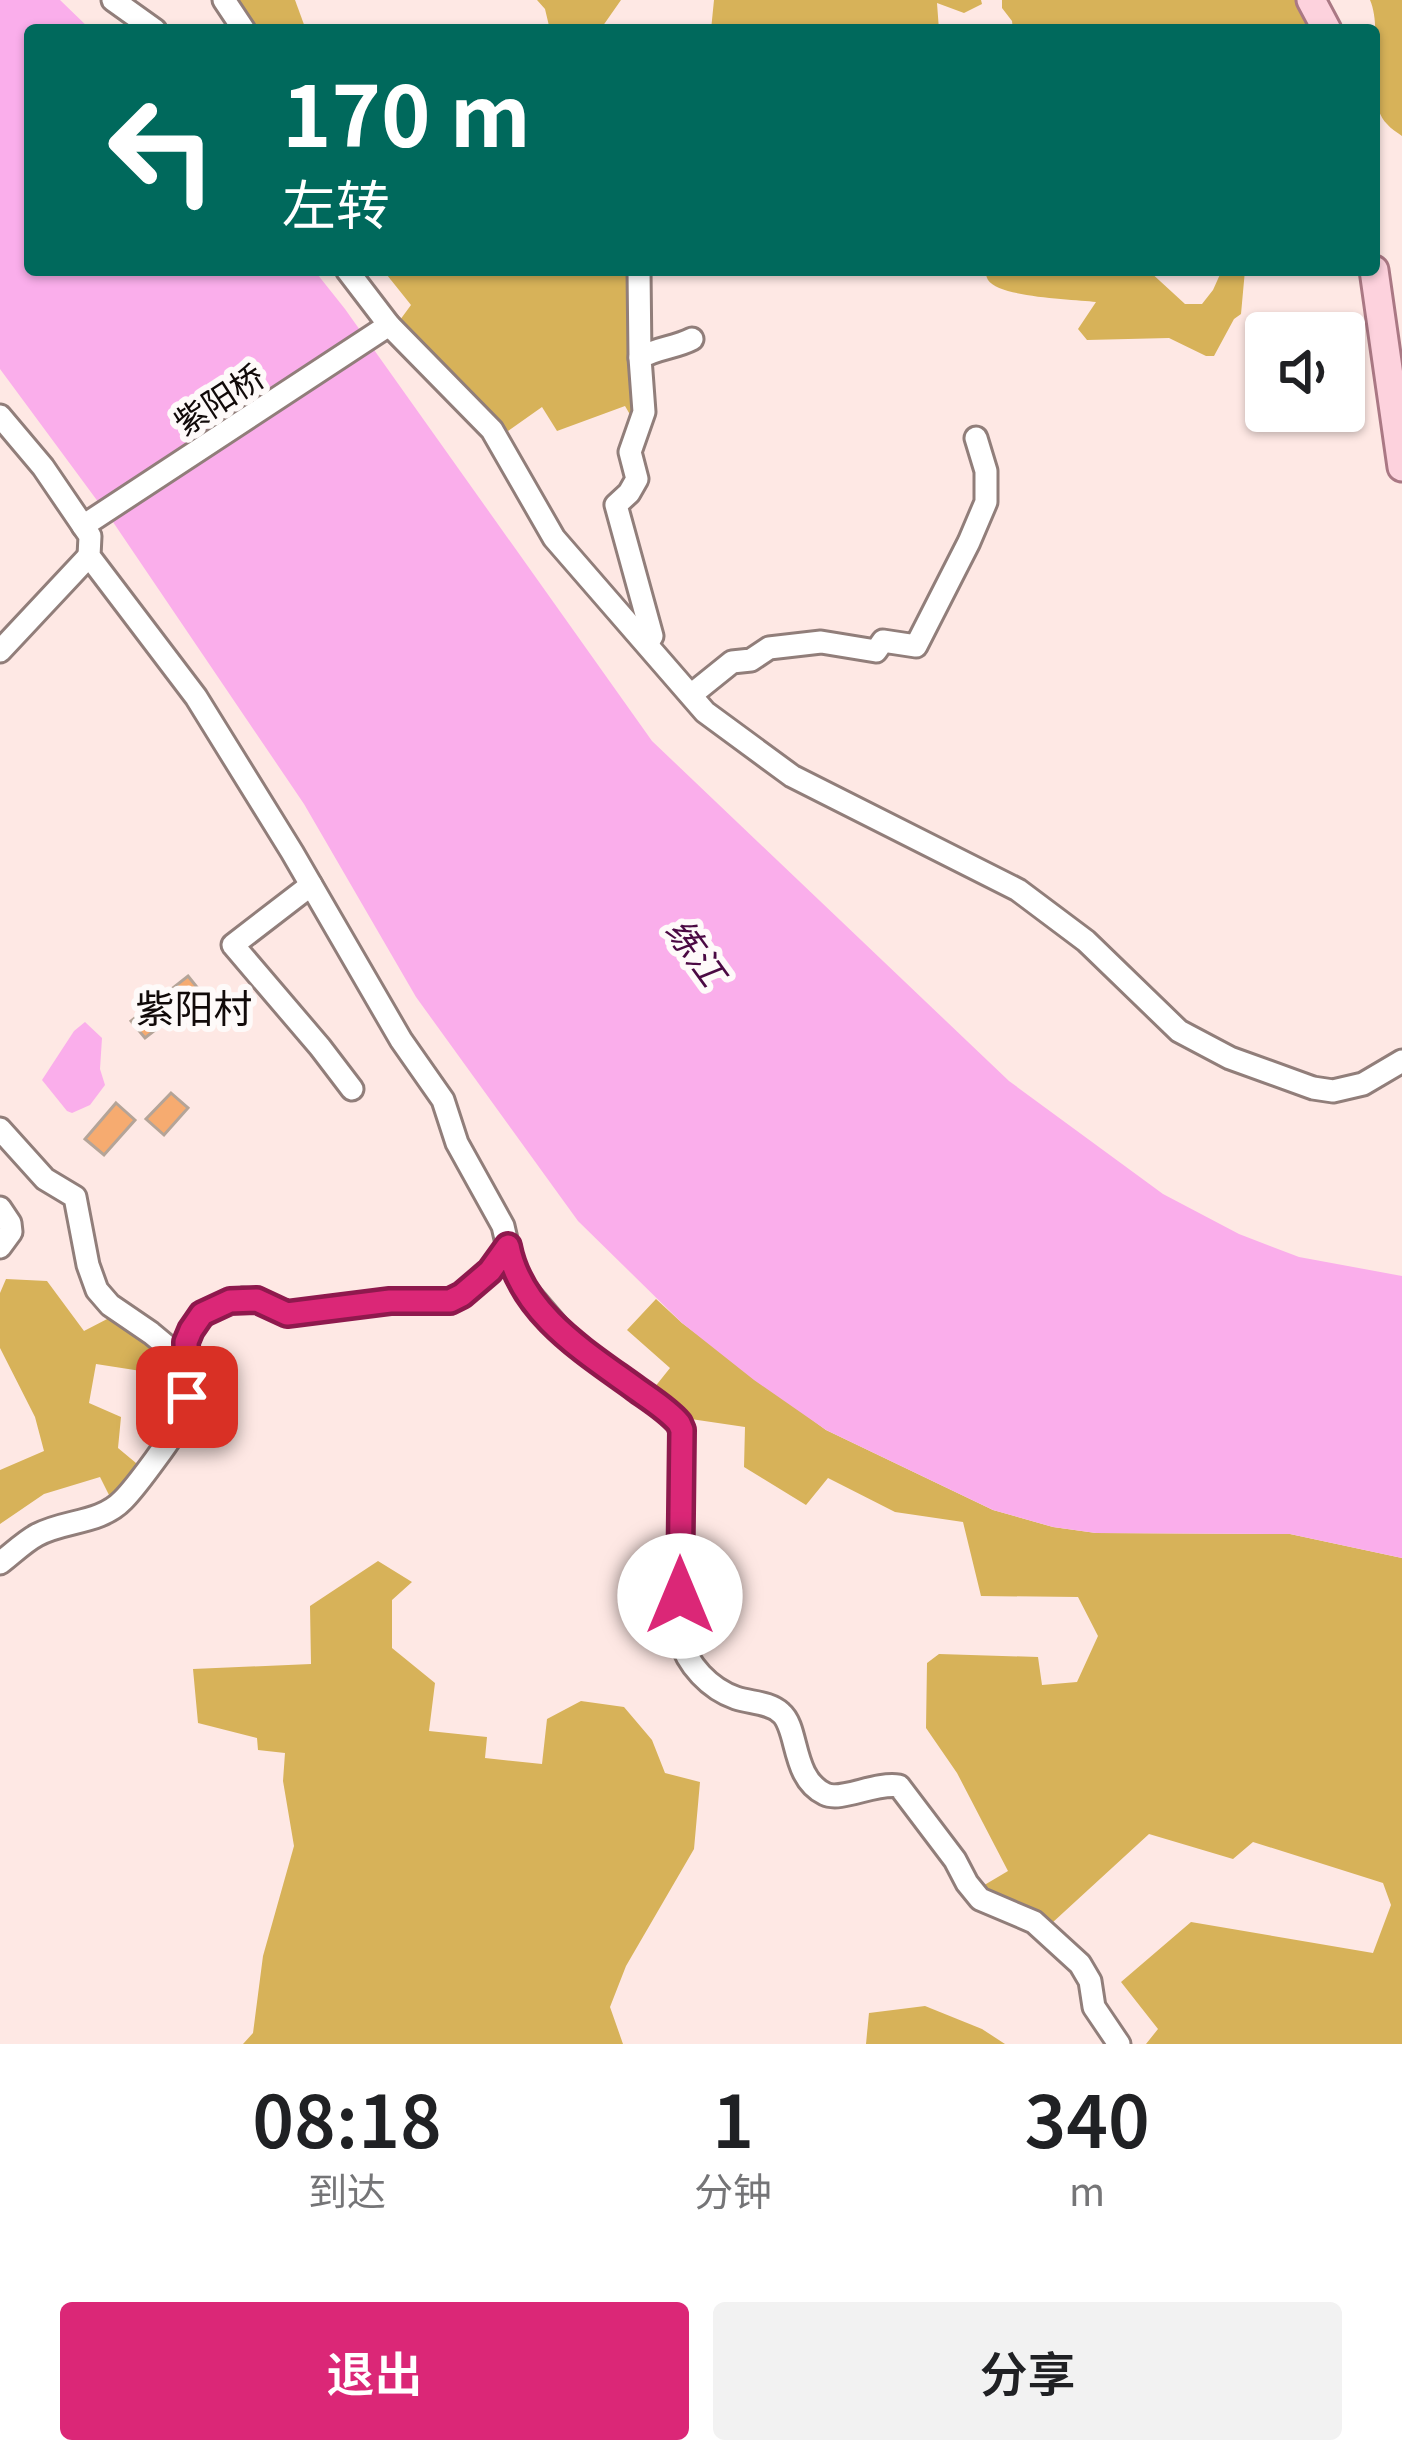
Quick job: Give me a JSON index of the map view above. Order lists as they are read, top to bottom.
{
  "streets": {
    "street": ["紫阳桥"]
  },
  "districts": ["紫阳村"],
  "water": ["练江"],
  "page": {
    "turn": ["170 m", "左转"],
    "eta": [
      "08:18",
      "到达",
      "1",
      "分钟",
      "340",
      "m"
    ],
    "buttons": ["退出", "分享"]
  }
}
